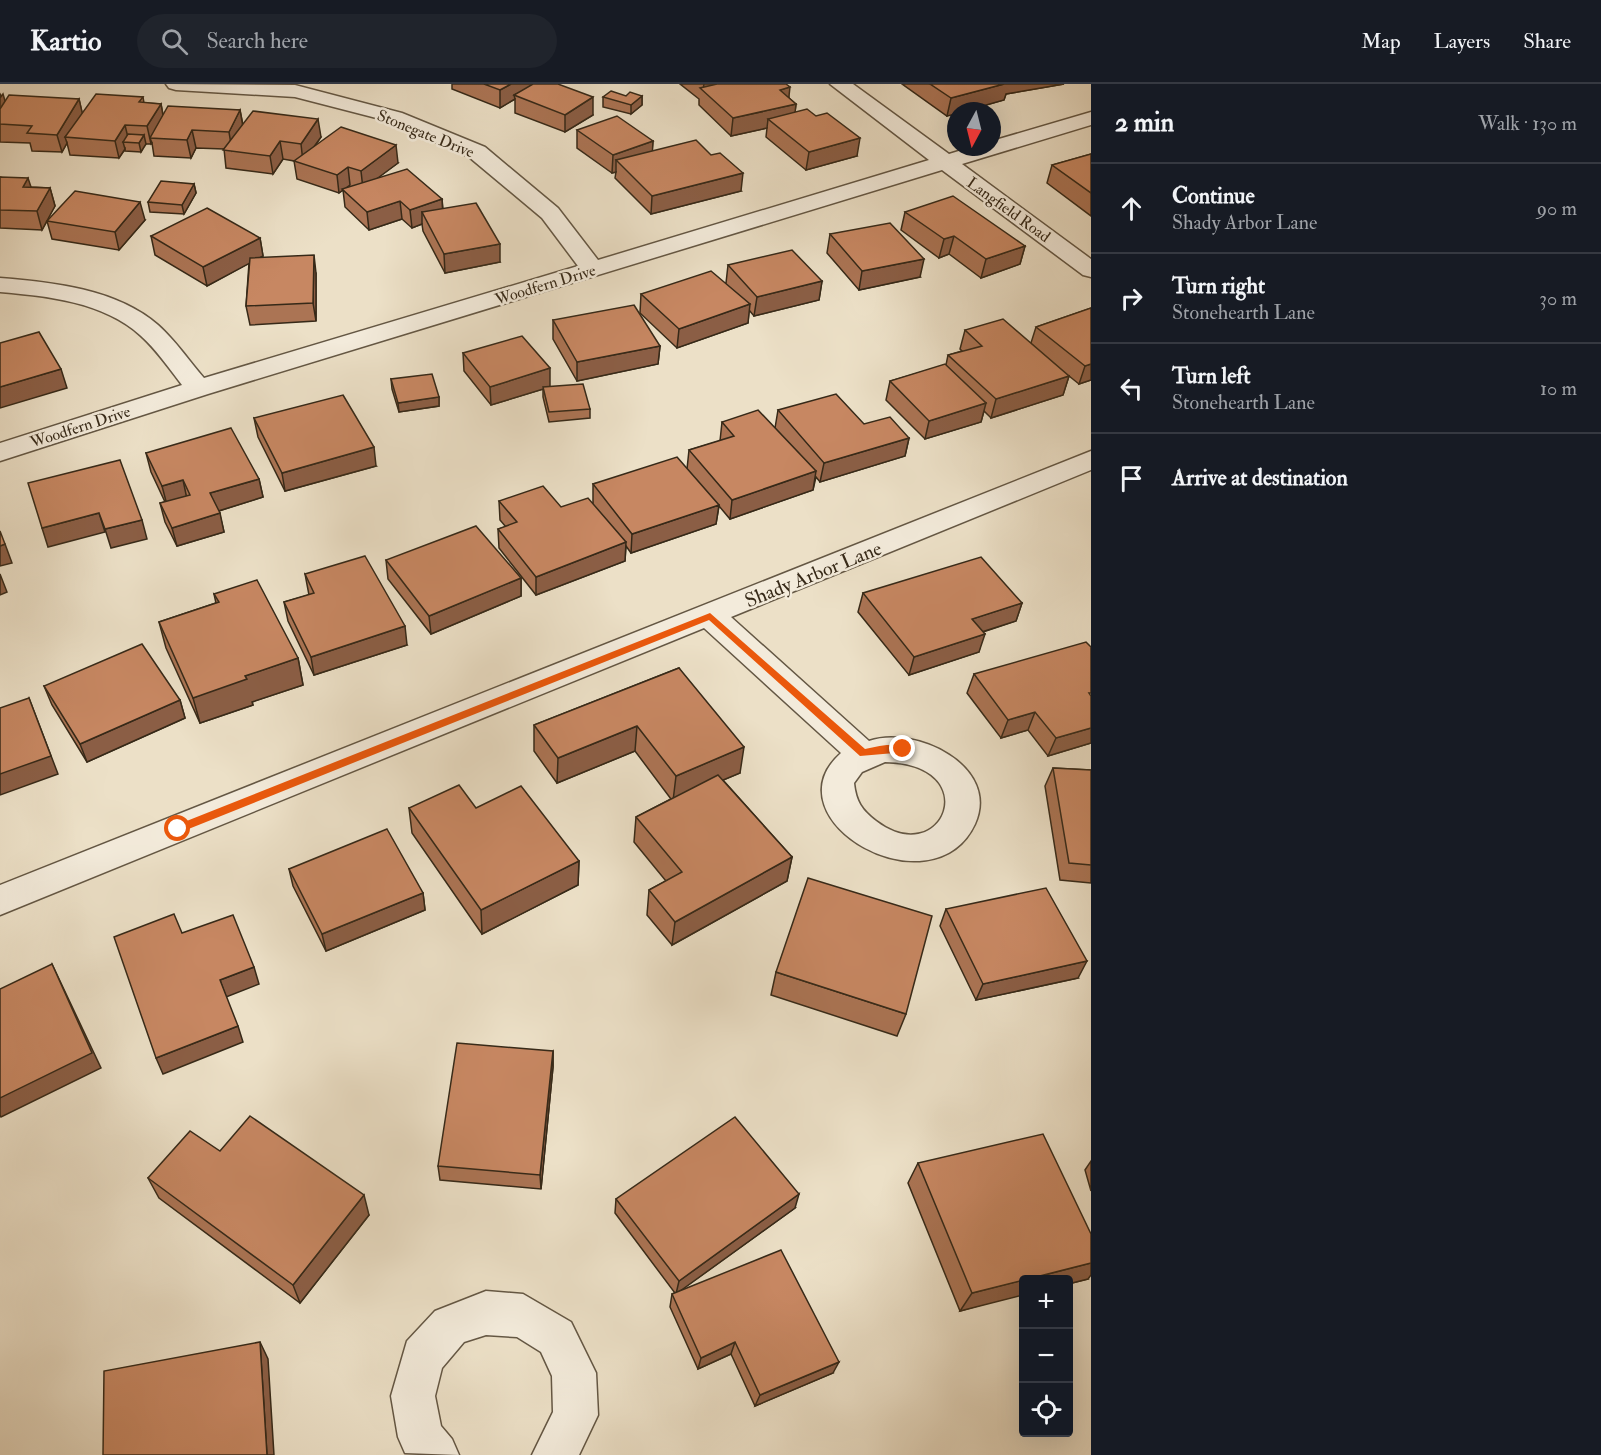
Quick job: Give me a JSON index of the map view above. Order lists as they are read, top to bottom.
{
  "streets": {
    "street": [
      "Stonegate Drive",
      "Langfield Road",
      "Woodfern Drive",
      "Shady Arbor Lane"
    ]
  },
  "crossings": [
    ["Stonegate Drive", "Woodfern Drive"],
    ["Langfield Road", "Woodfern Drive"]
  ],
  "north": "bottom",
  "page": {
    "header": "Kartio",
    "search": "Search here",
    "nav": ["Map", "Layers", "Share"],
    "heading": ["2 min", "Walk · 130 m"],
    "list": [
      ["Continue", "Shady Arbor Lane", "90 m"],
      ["Turn right", "Stonehearth Lane", "30 m"],
      ["Turn left", "Stonehearth Lane", "10 m"],
      "Arrive at destination"
    ],
    "map_buttons": ["+", "−"]
  }
}
